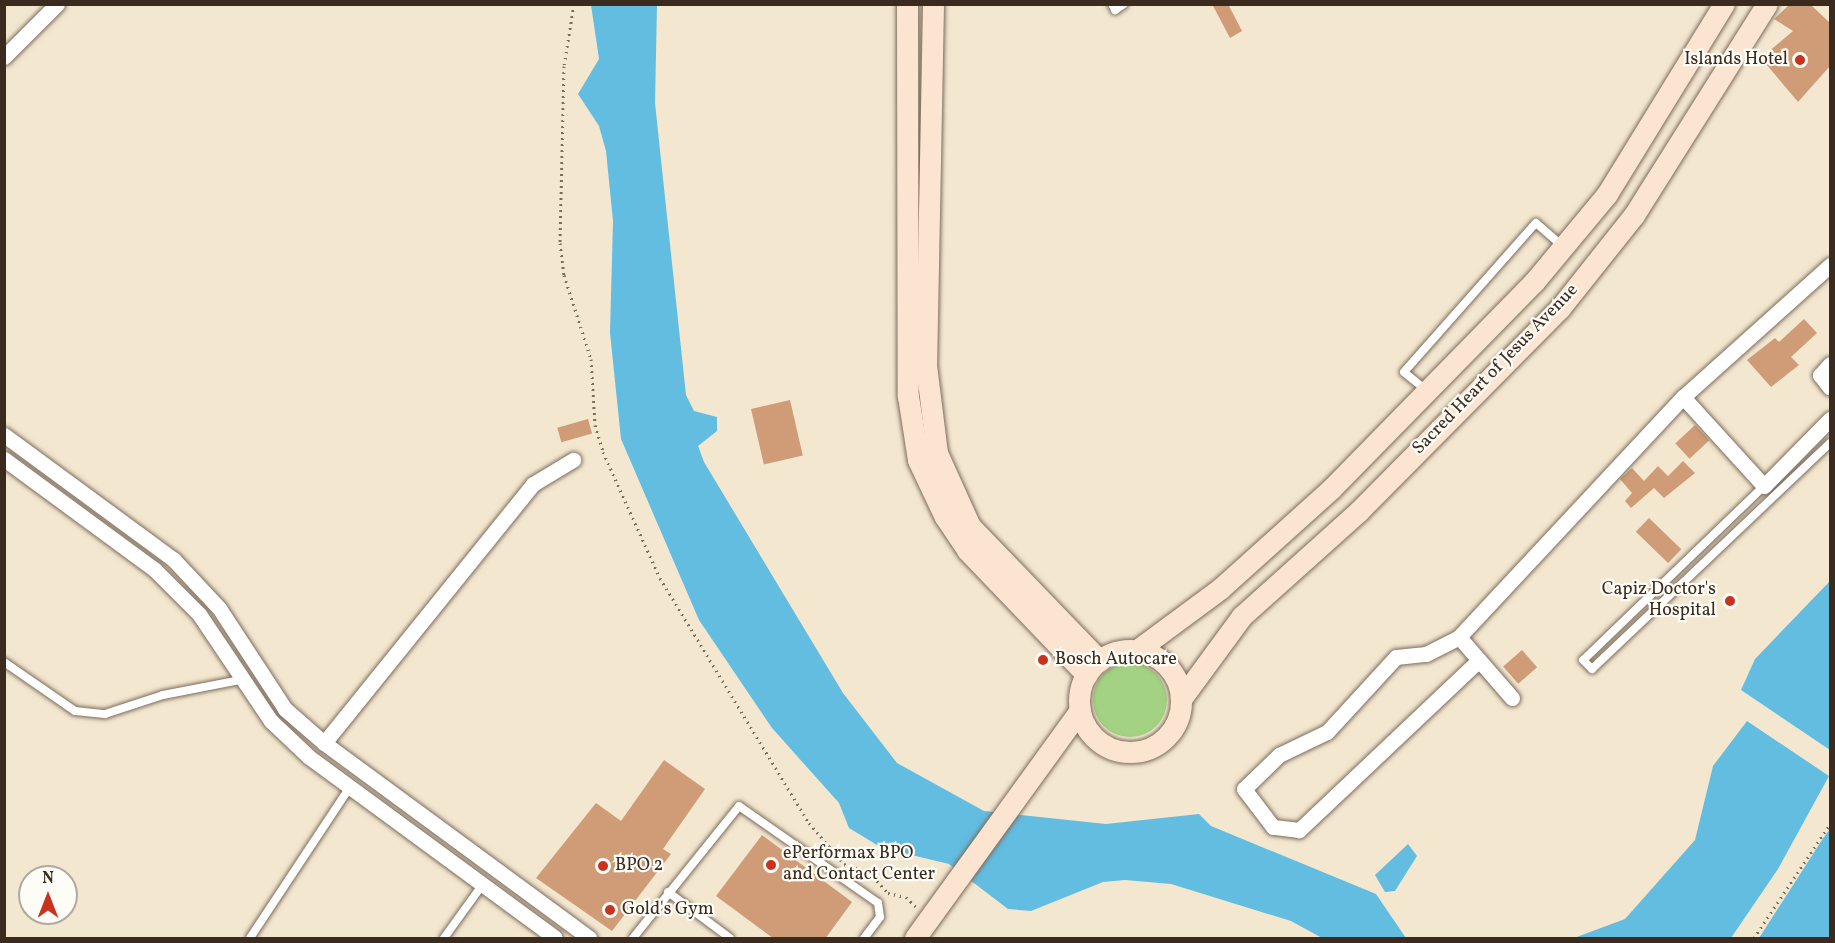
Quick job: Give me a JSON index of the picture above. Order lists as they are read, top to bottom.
{
  "streets": {
    "main road": ["Sacred Heart of Jesus Avenue"]
  },
  "places": [
    "Islands Hotel",
    "Capiz Doctor's Hospital",
    "Bosch Autocare",
    "ePerformax BPO and Contact Center",
    "BPO 2",
    "Gold's Gym"
  ],
  "north": "top"
}
